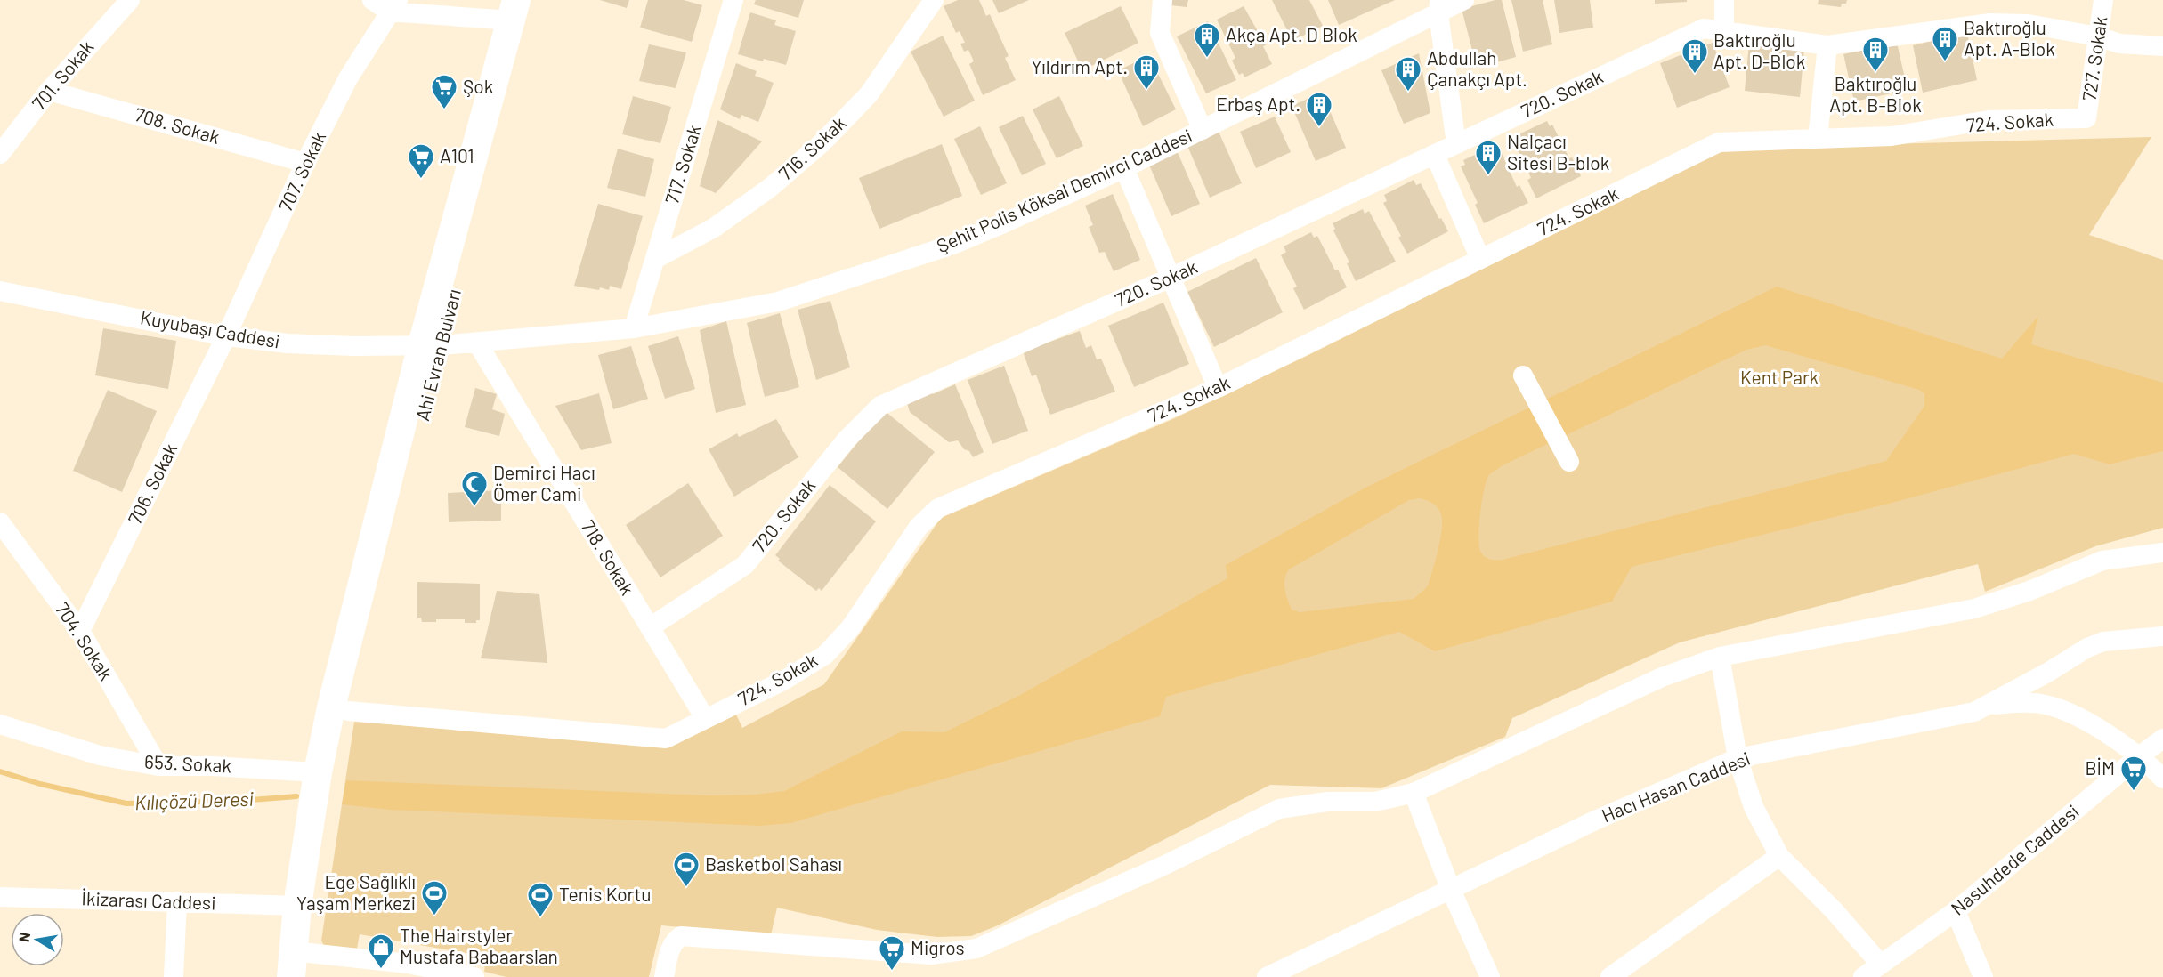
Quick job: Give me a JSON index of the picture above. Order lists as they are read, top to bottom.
{
  "streets": {
    "main road": ["Ahi Evran Bulvarı"],
    "street": [
      "727. Sokak",
      "701. Sokak",
      "720. Sokak",
      "724. Sokak",
      "708. Sokak",
      "716. Sokak",
      "717. Sokak",
      "707. Sokak",
      "Şehit Polis Köksal Demirci Caddesi",
      "Kuyubaşı Caddesi",
      "706. Sokak",
      "718. Sokak",
      "704. Sokak",
      "653. Sokak",
      "Hacı Hasan Caddesi",
      "Nasuhdede Caddesi",
      "İkizarası Caddesi"
    ]
  },
  "crossings": [
    ["727. Sokak", "720. Sokak"],
    ["727. Sokak", "724. Sokak"],
    ["701. Sokak", "708. Sokak"],
    ["720. Sokak", "718. Sokak"],
    ["724. Sokak", "Ahi Evran Bulvarı"],
    ["724. Sokak", "718. Sokak"],
    ["708. Sokak", "707. Sokak"],
    ["716. Sokak", "717. Sokak"],
    ["717. Sokak", "Şehit Polis Köksal Demirci Caddesi"],
    ["707. Sokak", "Kuyubaşı Caddesi"],
    ["707. Sokak", "706. Sokak"],
    ["Şehit Polis Köksal Demirci Caddesi", "Kuyubaşı Caddesi"],
    ["Şehit Polis Köksal Demirci Caddesi", "Ahi Evran Bulvarı"],
    ["Şehit Polis Köksal Demirci Caddesi", "718. Sokak"],
    ["Kuyubaşı Caddesi", "Ahi Evran Bulvarı"],
    ["Kuyubaşı Caddesi", "706. Sokak"],
    ["706. Sokak", "704. Sokak"],
    ["704. Sokak", "653. Sokak"]
  ],
  "water": ["Kılıçözü Deresi"],
  "parks": ["Kent Park"],
  "places": {
    "building": [
      "Akça Apt. D Blok",
      "Baktıroğlu Apt. A-Blok",
      "Baktıroğlu Apt. B-Blok",
      "Baktıroğlu Apt. D-Blok",
      "Yıldırım Apt.",
      "Abdullah Çanakçı Apt.",
      "Erbaş Apt.",
      "Nalçacı Sitesi B-blok"
    ],
    "supermarket": [
      "Şok",
      "A101",
      "BİM",
      "Migros"
    ],
    "mosque": ["Demirci Hacı Ömer Cami"],
    "sports": ["Basketbol Sahası", "Ege Sağlıklı Yaşam Merkezi", "Tenis Kortu"],
    "shop": ["The Hairstyler Mustafa Babaarslan"]
  },
  "north": "left"
}
